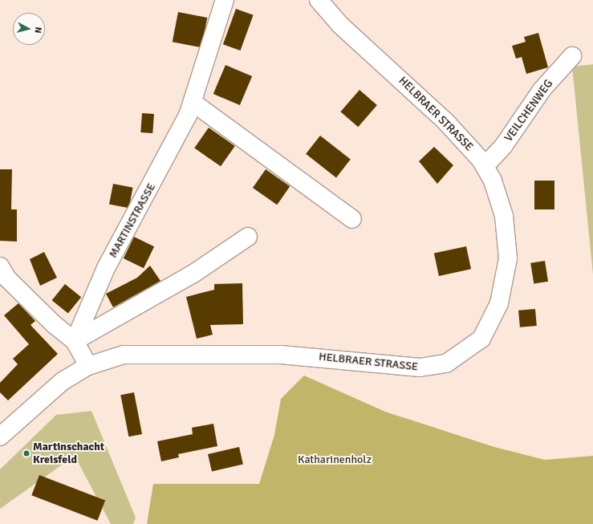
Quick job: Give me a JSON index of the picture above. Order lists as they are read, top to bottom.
{
  "streets": {
    "street": ["VEILCHENWEG", "HELBRAER STRASSE", "MARTINSTRASSE"]
  },
  "crossings": [
    ["VEILCHENWEG", "HELBRAER STRASSE"]
  ],
  "parks": ["Katharinenholz"],
  "places": ["Martinschacht Kreisfeld"],
  "north": "right"
}
